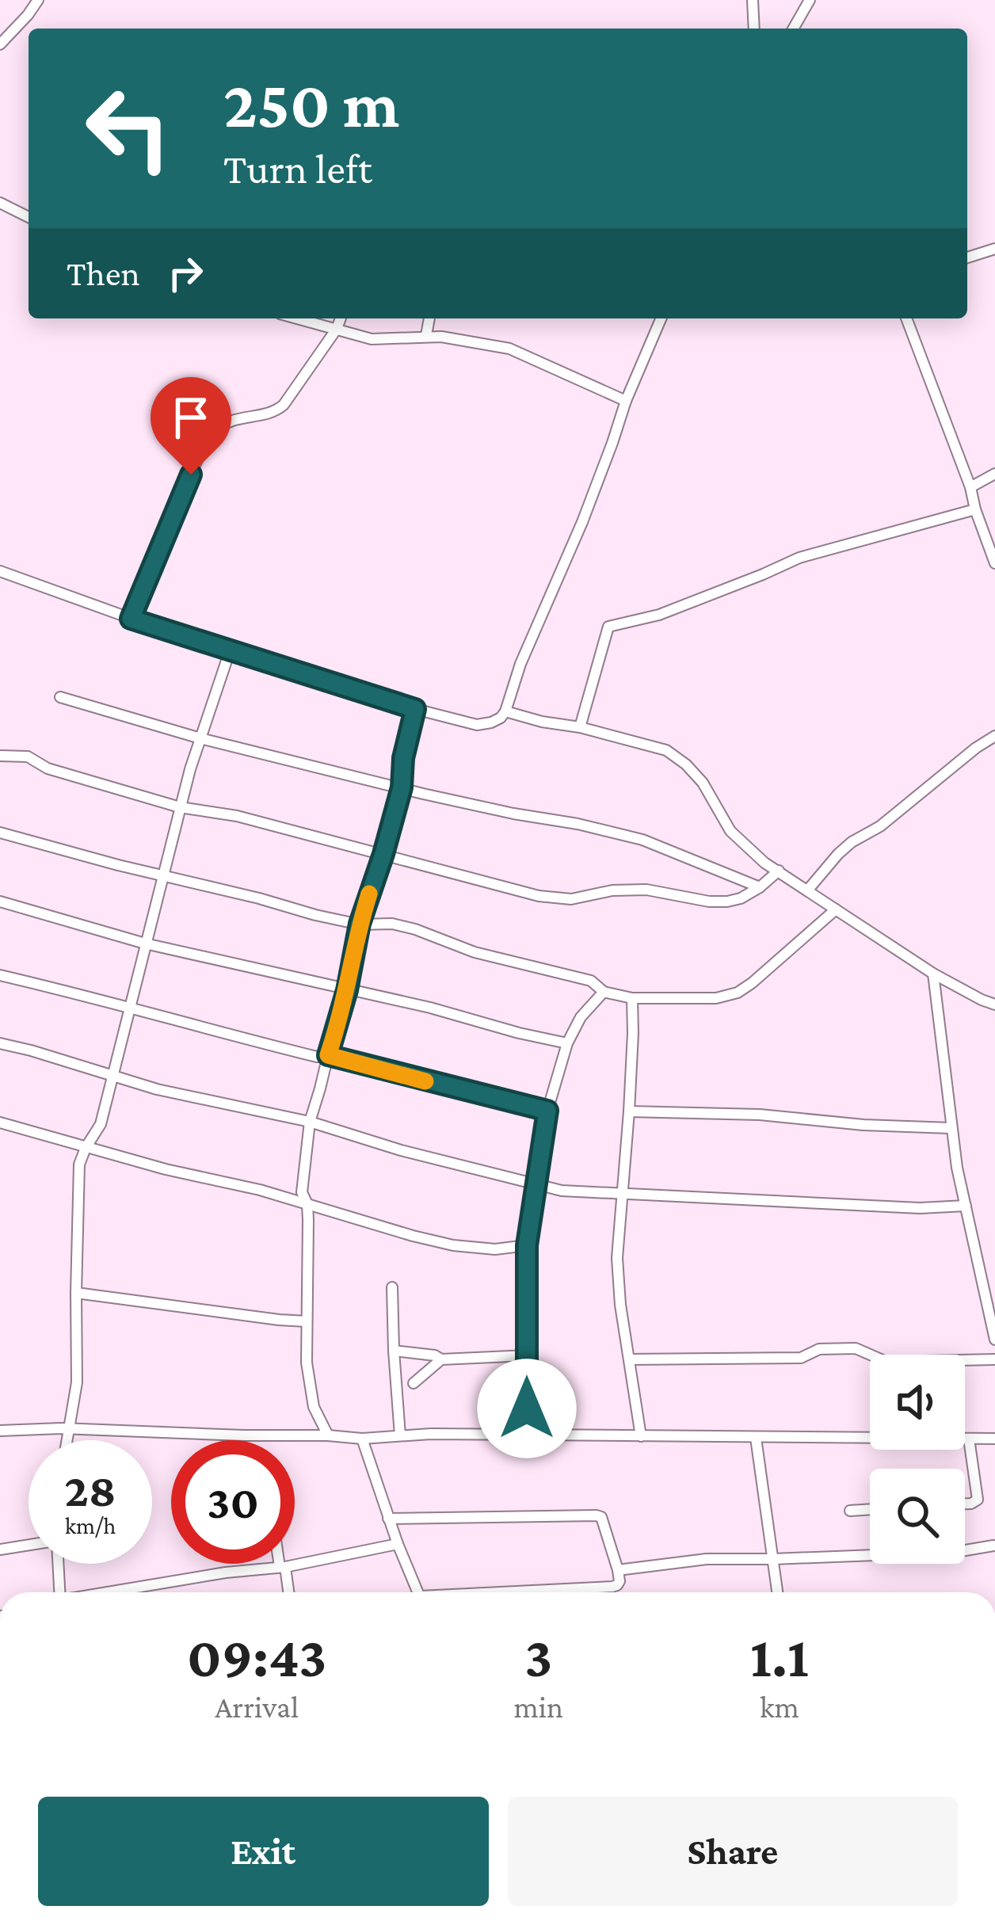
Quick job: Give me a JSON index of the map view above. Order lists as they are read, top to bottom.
{
  "page": {
    "turn": ["250 m", "Turn left"],
    "then": "Then",
    "speed": "28 km/h",
    "limit": "30",
    "eta": [
      "09:43",
      "Arrival",
      "3",
      "min",
      "1.1",
      "km"
    ],
    "buttons": ["Exit", "Share"]
  }
}
